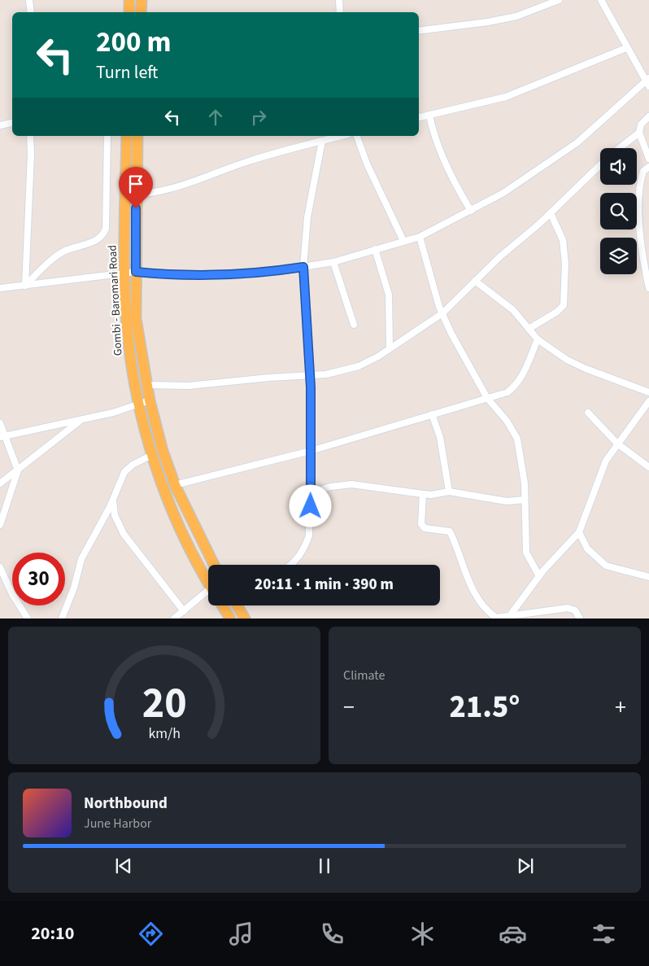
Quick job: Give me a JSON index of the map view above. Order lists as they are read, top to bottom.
{
  "streets": {
    "main road": ["Gombi - Baromari Road"]
  },
  "page": {
    "turn": ["200 m", "Turn left"],
    "limit": "30",
    "trip": "20:11 · 1 min · 390 m",
    "tile": "Climate",
    "heat": ["−", "21.5°", "+"],
    "song": ["Northbound", "June Harbor"],
    "tabs": "20:10",
    "gauge": ["20", "km/h"]
  }
}
